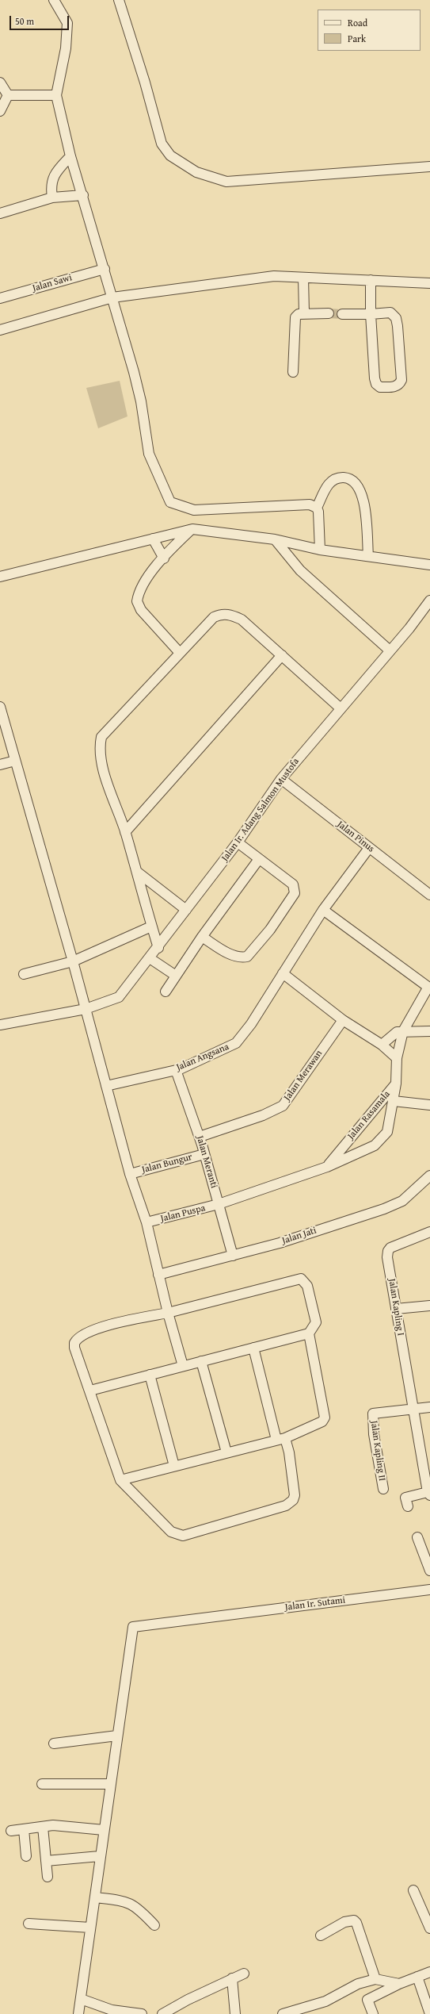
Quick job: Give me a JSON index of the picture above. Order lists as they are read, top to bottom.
{
  "streets": {
    "street": [
      "Jalan Sawi",
      "Jalan Ir. Adang Salmon Mustofa",
      "Jalan Pinus",
      "Jalan Angsana",
      "Jalan Merawan",
      "Jalan Rasamala",
      "Jalan Meranti",
      "Jalan Bungur",
      "Jalan Puspa",
      "Jalan Jati",
      "Jalan Kapling I",
      "Jalan Kapling II",
      "Jalan Ir. Sutami"
    ]
  },
  "crossings": [
    ["Jalan Ir. Adang Salmon Mustofa", "Jalan Pinus"],
    ["Jalan Pinus", "Jalan Angsana"],
    ["Jalan Angsana", "Jalan Meranti"],
    ["Jalan Merawan", "Jalan Meranti"],
    ["Jalan Rasamala", "Jalan Meranti"],
    ["Jalan Rasamala", "Jalan Puspa"],
    ["Jalan Meranti", "Jalan Bungur"],
    ["Jalan Meranti", "Jalan Puspa"],
    ["Jalan Meranti", "Jalan Jati"],
    ["Jalan Kapling I", "Jalan Kapling II"]
  ],
  "legend": ["Road", "Park"],
  "scale_bar": "50 m"
}
